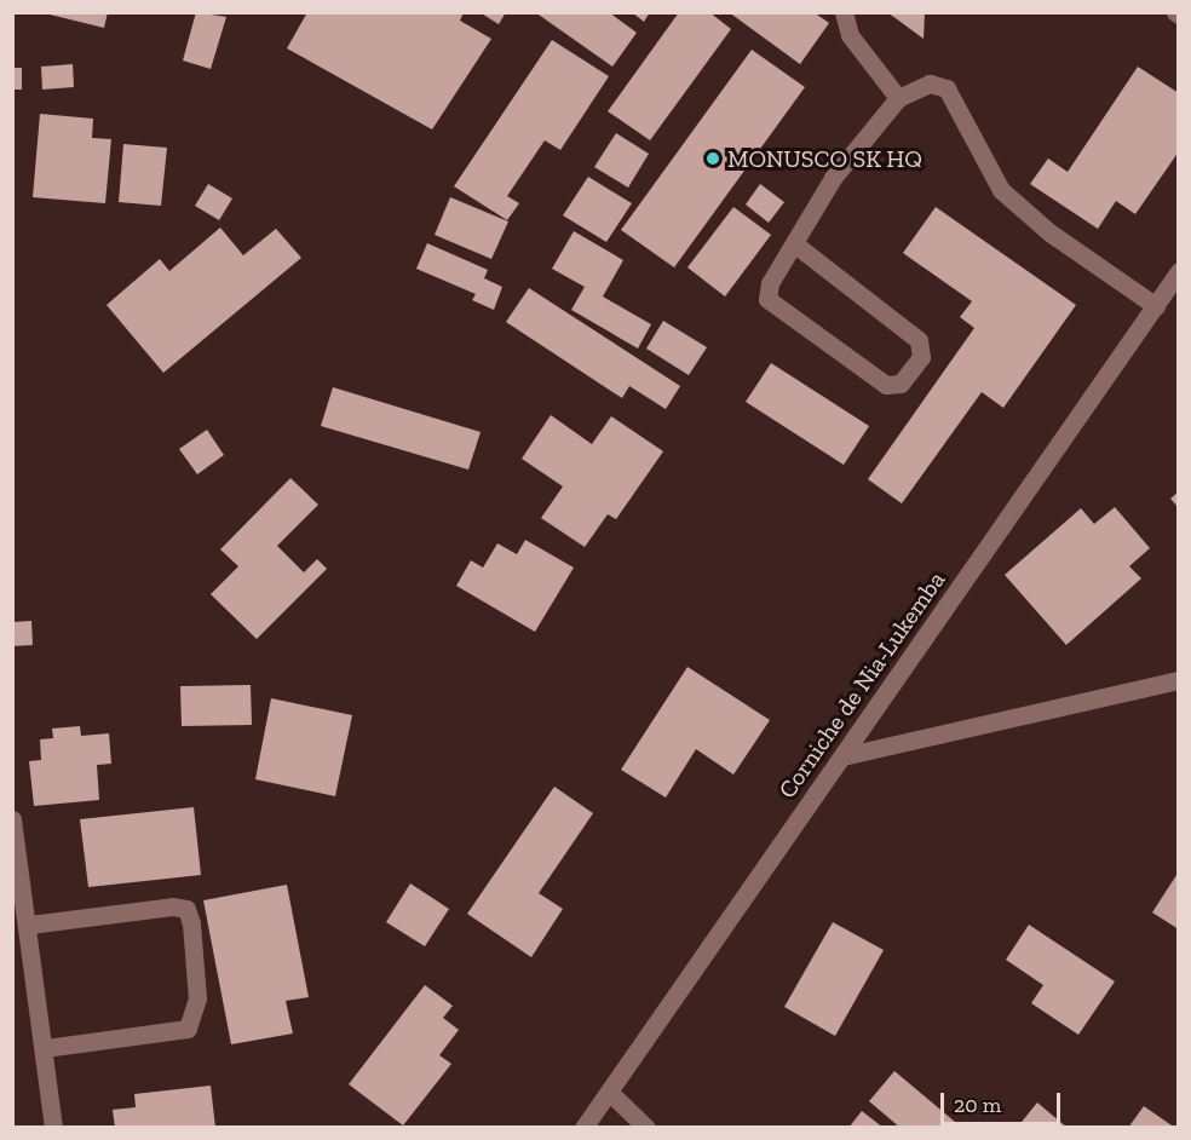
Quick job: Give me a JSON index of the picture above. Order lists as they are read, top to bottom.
{
  "streets": {
    "street": ["Corniche de Nia-Lukemba"]
  },
  "places": ["MONUSCO SK HQ"],
  "scale_bar": "20 m"
}
